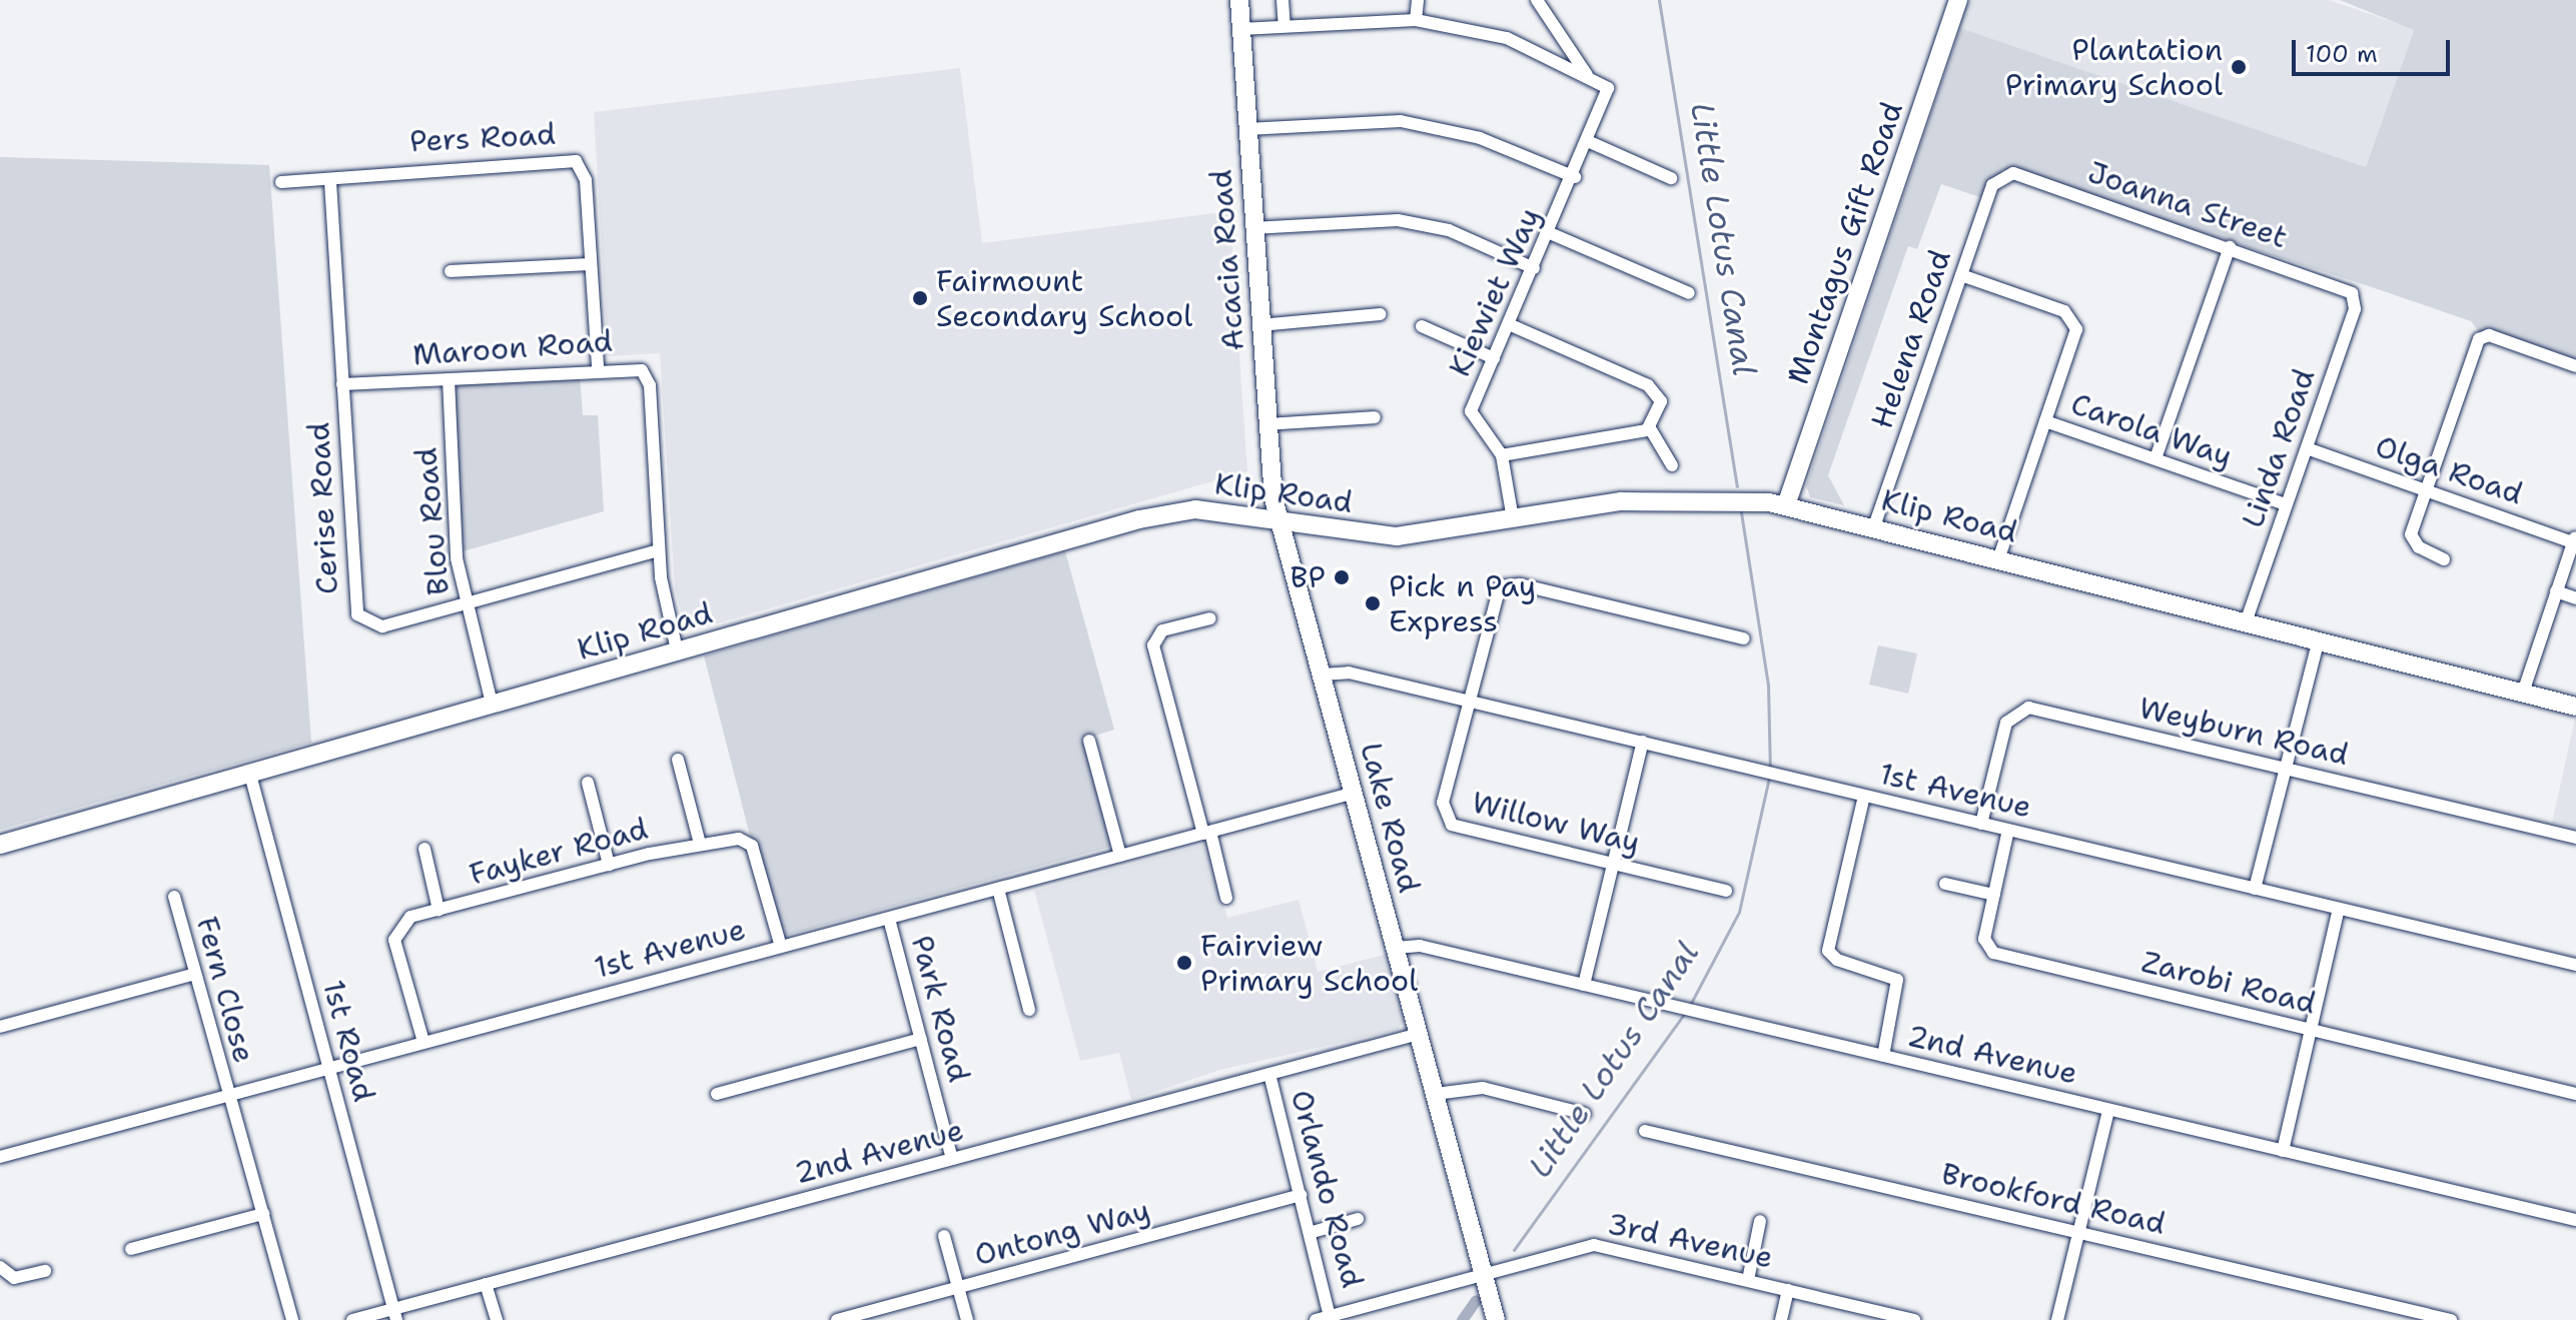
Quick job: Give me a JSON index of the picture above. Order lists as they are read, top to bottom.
{
  "streets": {
    "street": [
      "Pers Road",
      "Joanna Street",
      "Montagus Gift Road",
      "Acacia Road",
      "Kiewiet Way",
      "Helena Road",
      "Maroon Road",
      "Carola Way",
      "Linda Road",
      "Olga Road",
      "Klip Road",
      "Cerise Road",
      "Blou Road",
      "Weyburn Road",
      "1st Avenue",
      "Lake Road",
      "Willow Way",
      "Fayker Road",
      "Zarobi Road",
      "Fern Close",
      "Park Road",
      "1st Road",
      "2nd Avenue",
      "Orlando Road",
      "Brookford Road",
      "Ontong Way",
      "3rd Avenue"
    ]
  },
  "crossings": [
    ["Pers Road", "Maroon Road"],
    ["Pers Road", "Cerise Road"],
    ["Joanna Street", "Helena Road"],
    ["Joanna Street", "Linda Road"],
    ["Montagus Gift Road", "Klip Road"],
    ["Acacia Road", "Klip Road"],
    ["Acacia Road", "Lake Road"],
    ["Helena Road", "Klip Road"],
    ["Maroon Road", "Klip Road"],
    ["Maroon Road", "Cerise Road"],
    ["Maroon Road", "Blou Road"],
    ["Carola Way", "Linda Road"],
    ["Linda Road", "Olga Road"],
    ["Linda Road", "Klip Road"],
    ["Klip Road", "Blou Road"],
    ["Klip Road", "Lake Road"],
    ["Klip Road", "1st Road"],
    ["Cerise Road", "Blou Road"],
    ["Weyburn Road", "1st Avenue"],
    ["1st Avenue", "Lake Road"],
    ["1st Avenue", "Willow Way"],
    ["1st Avenue", "Fayker Road"],
    ["1st Avenue", "Zarobi Road"],
    ["1st Avenue", "Fern Close"],
    ["1st Avenue", "Park Road"],
    ["1st Avenue", "1st Road"],
    ["Lake Road", "2nd Avenue"],
    ["Lake Road", "3rd Avenue"],
    ["Park Road", "2nd Avenue"],
    ["1st Road", "2nd Avenue"],
    ["2nd Avenue", "Orlando Road"],
    ["Orlando Road", "Ontong Way"],
    ["Orlando Road", "3rd Avenue"]
  ],
  "water": ["Little Lotus Canal"],
  "places": [
    "Plantation Primary School",
    "Fairmount Secondary School",
    "BP",
    "Pick n Pay Express",
    "Fairview Primary School"
  ],
  "scale_bar": "100 m"
}
